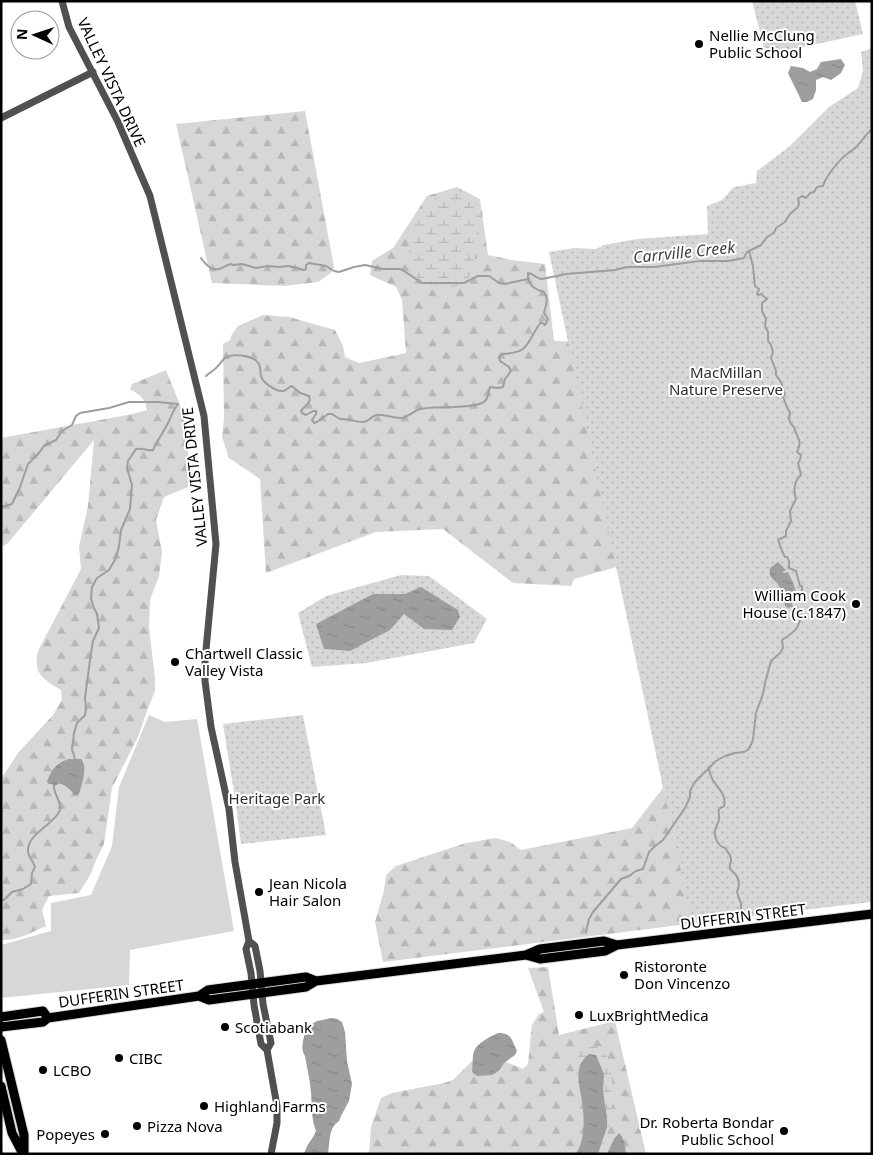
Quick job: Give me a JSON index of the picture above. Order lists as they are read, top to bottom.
{
  "streets": {
    "main road": ["DUFFERIN STREET"],
    "street": ["VALLEY VISTA DRIVE"]
  },
  "crossings": [
    ["VALLEY VISTA DRIVE", "DUFFERIN STREET"]
  ],
  "water": ["Carrville Creek"],
  "parks": ["MacMillan Nature Preserve", "Heritage Park"],
  "places": [
    "Nellie McClung Public School",
    "William Cook House (c.1847)",
    "Chartwell Classic Valley Vista",
    "Jean Nicola Hair Salon",
    "Ristoronte Don Vincenzo",
    "LuxBrightMedica",
    "Scotiabank",
    "CIBC",
    "LCBO",
    "Highland Farms",
    "Pizza Nova",
    "Dr. Roberta Bondar Public School",
    "Popeyes"
  ],
  "north": "left"
}
